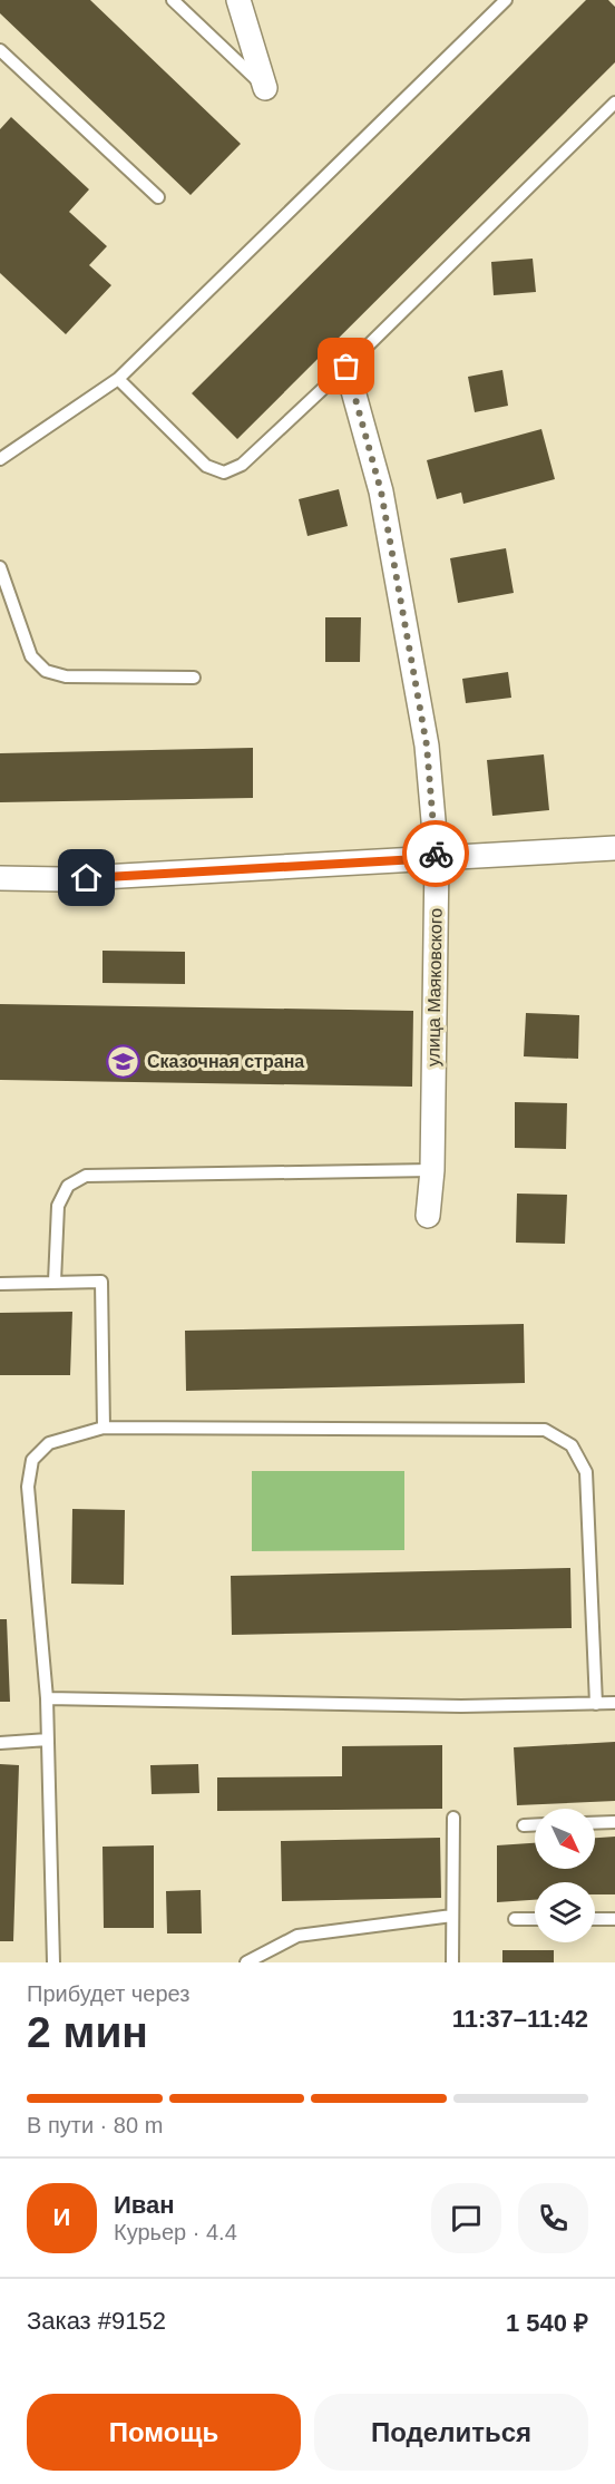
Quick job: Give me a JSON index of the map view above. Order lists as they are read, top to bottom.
{
  "streets": {
    "street": ["улица Маяковского"]
  },
  "places": {
    "school or university": ["Сказочная страна"]
  },
  "north": "bottom right",
  "page": {
    "heading": ["2 мин", "Прибудет через", "11:37–11:42"],
    "panel": [
      "Иван",
      "Курьер · 4.4",
      "Заказ #9152",
      "1 540 ₽"
    ],
    "bar": "В пути · 80 m",
    "round": "И",
    "buttons": ["Помощь", "Поделиться"]
  }
}
